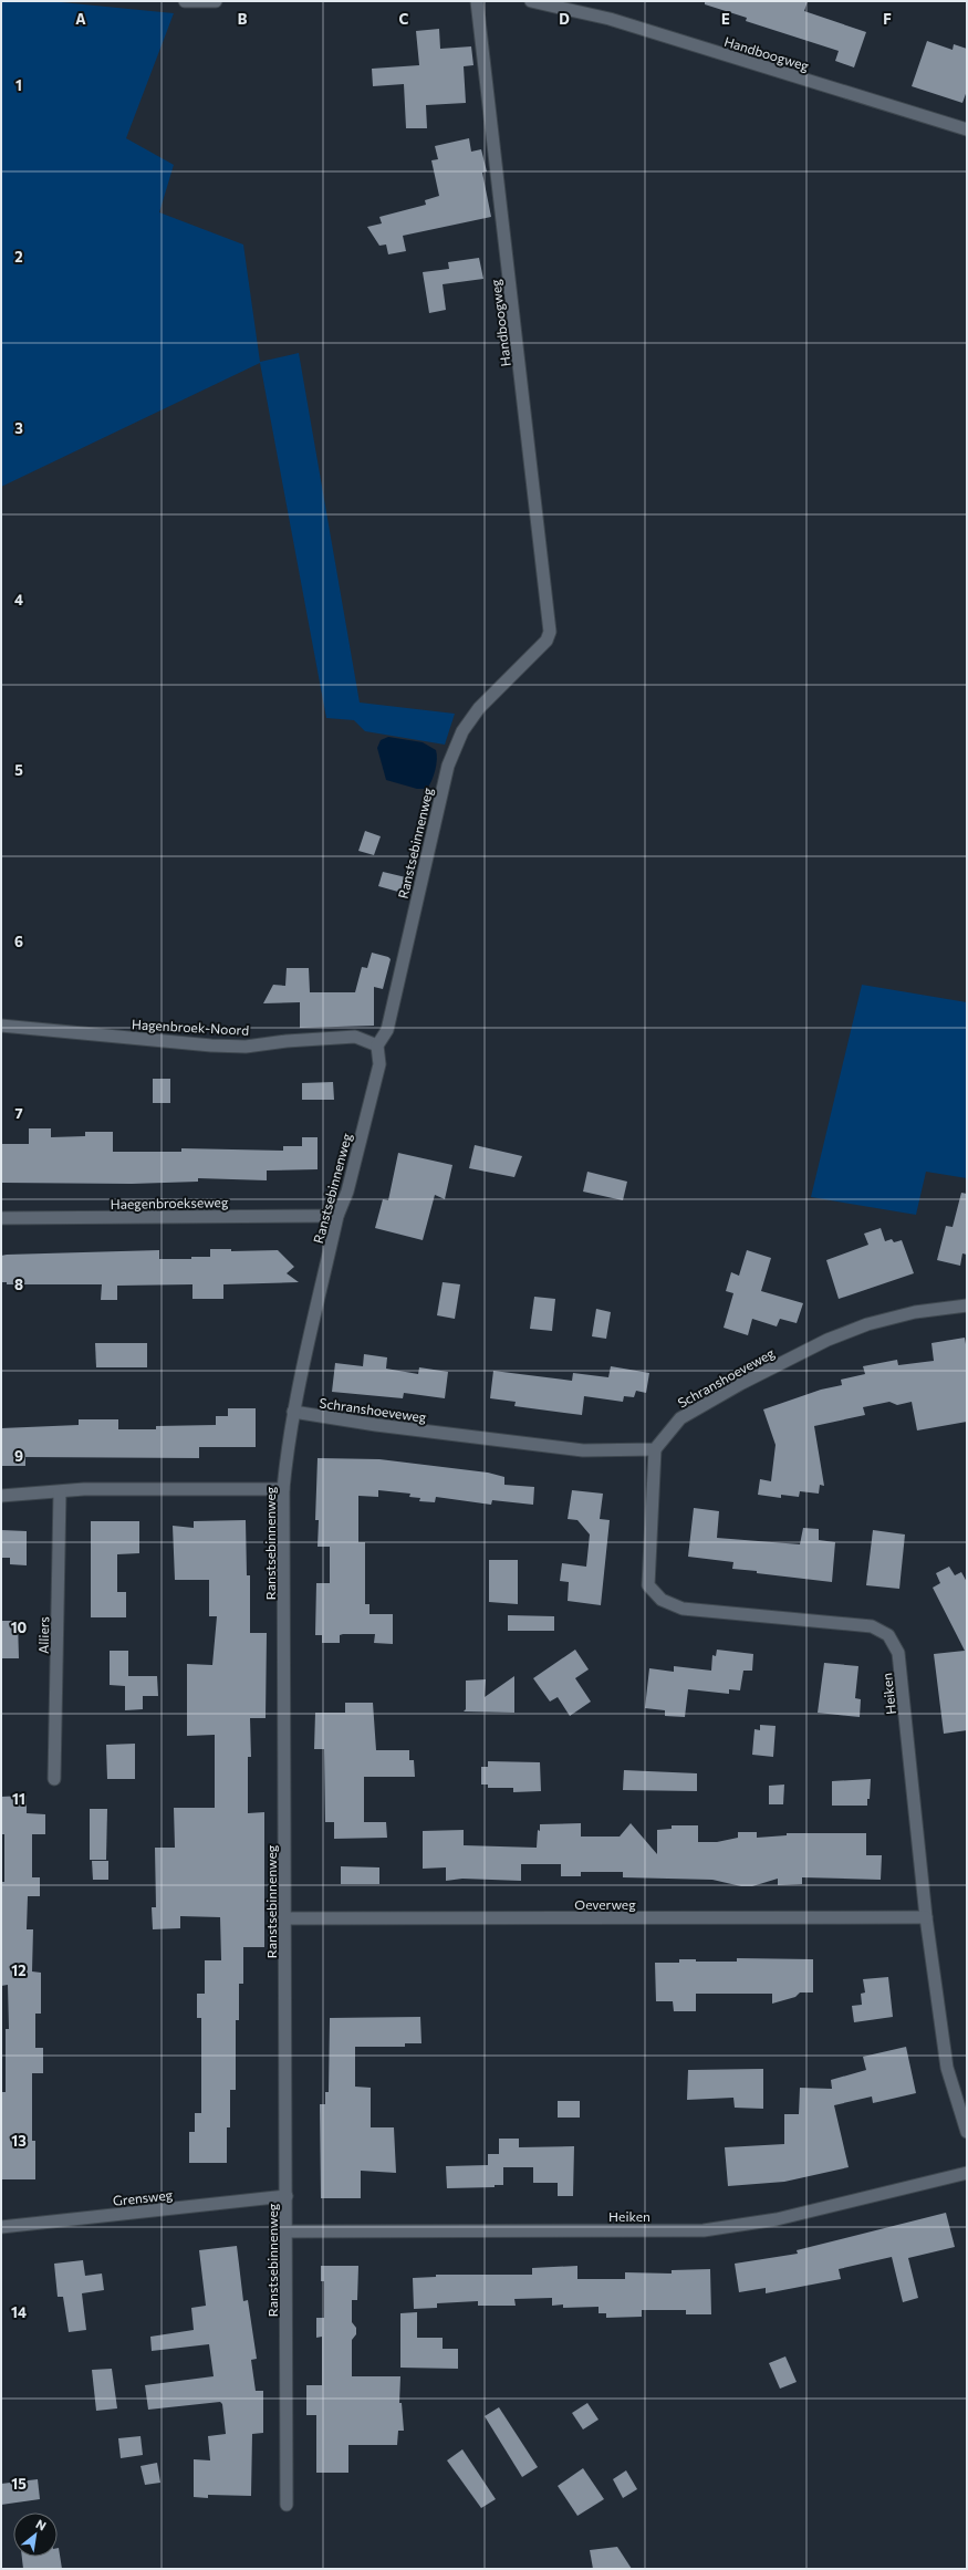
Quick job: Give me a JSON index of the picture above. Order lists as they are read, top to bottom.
{
  "streets": {
    "street": [
      "Handboogweg",
      "Ranstsebinnenweg",
      "Hagenbroek-Noord",
      "Haegenbroekseweg",
      "Schranshoeveweg",
      "Alliers",
      "Heiken",
      "Oeverweg",
      "Grensweg"
    ]
  },
  "crossings": [
    ["Handboogweg", "Ranstsebinnenweg"],
    ["Ranstsebinnenweg", "Hagenbroek-Noord"],
    ["Ranstsebinnenweg", "Haegenbroekseweg"],
    ["Ranstsebinnenweg", "Schranshoeveweg"],
    ["Ranstsebinnenweg", "Heiken"],
    ["Ranstsebinnenweg", "Oeverweg"],
    ["Ranstsebinnenweg", "Grensweg"],
    ["Schranshoeveweg", "Heiken"],
    ["Heiken", "Oeverweg"]
  ],
  "north": "top right",
  "grid": {
    "columns": [
      "A",
      "B",
      "C",
      "D",
      "E",
      "F"
    ],
    "rows": [
      "1",
      "2",
      "3",
      "4",
      "5",
      "6",
      "7",
      "8",
      "9",
      "10",
      "11",
      "12",
      "13",
      "14",
      "15"
    ]
  }
}
